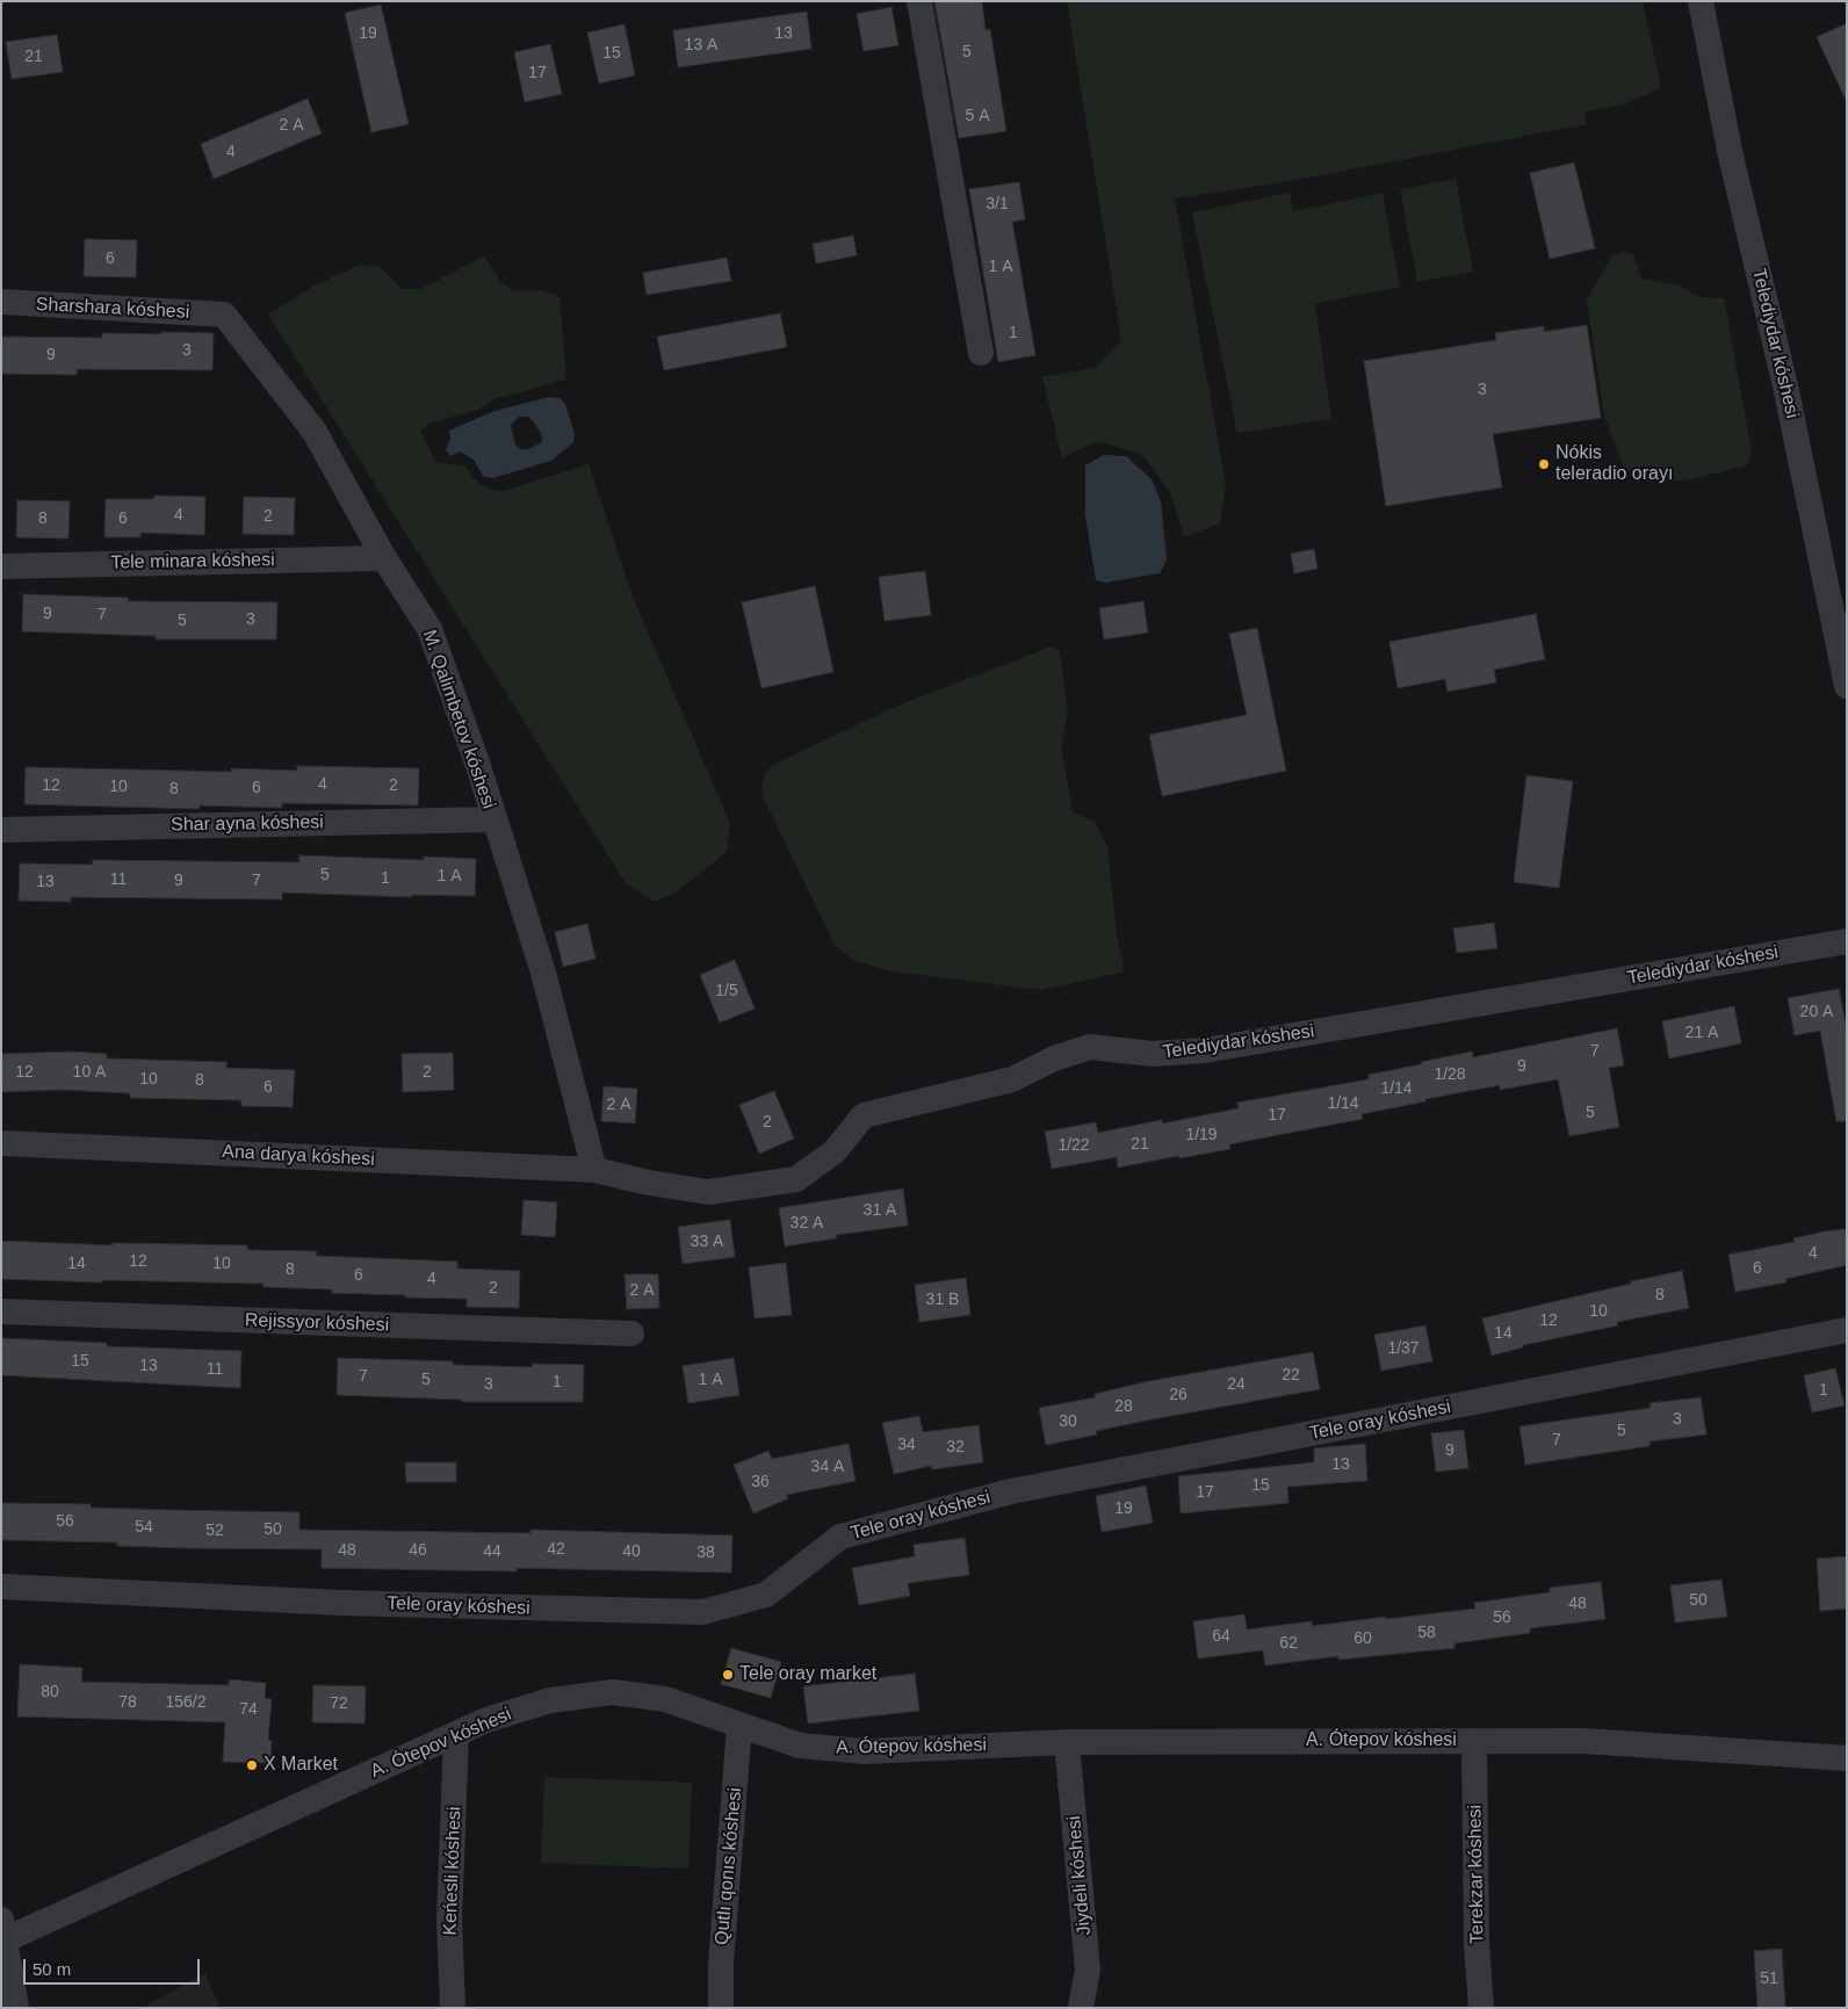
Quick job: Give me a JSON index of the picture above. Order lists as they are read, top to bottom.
{
  "streets": {
    "street": [
      "Sharshara kóshesi",
      "Telediydar kóshesi",
      "Tele minara kóshesi",
      "M. Qalimbetov kóshesi",
      "Shar ayna kóshesi",
      "Ana darya kóshesi",
      "Rejissyor kóshesi",
      "Tele oray kóshesi",
      "A. Ótepov kóshesi",
      "Qutlı qonıs kóshesi",
      "Keńesli kóshesi",
      "Terekzar kóshesi",
      "Jiydeli kóshesi"
    ]
  },
  "crossings": [
    ["Sharshara kóshesi", "M. Qalimbetov kóshesi"],
    ["Telediydar kóshesi", "M. Qalimbetov kóshesi"],
    ["Telediydar kóshesi", "Ana darya kóshesi"],
    ["Tele minara kóshesi", "M. Qalimbetov kóshesi"],
    ["M. Qalimbetov kóshesi", "Shar ayna kóshesi"],
    ["M. Qalimbetov kóshesi", "Ana darya kóshesi"],
    ["A. Ótepov kóshesi", "Qutlı qonıs kóshesi"],
    ["A. Ótepov kóshesi", "Keńesli kóshesi"],
    ["A. Ótepov kóshesi", "Terekzar kóshesi"],
    ["A. Ótepov kóshesi", "Jiydeli kóshesi"]
  ],
  "places": ["Nókis teleradio orayı", "Tele oray market", "X Market"],
  "house_numbers": [
    "19",
    "13",
    "13 А",
    "5",
    "15",
    "21",
    "17",
    "5 А",
    "2 А",
    "4",
    "3/1",
    "6",
    "1 А",
    "1",
    "3",
    "9",
    "3",
    "4",
    "2",
    "8",
    "6",
    "9",
    "7",
    "3",
    "5",
    "4",
    "12",
    "2",
    "10",
    "6",
    "8",
    "5",
    "1 А",
    "1",
    "11",
    "9",
    "7",
    "13",
    "1/5",
    "20 А",
    "21 А",
    "7",
    "9",
    "12",
    "10 А",
    "2",
    "1/28",
    "10",
    "8",
    "6",
    "1/14",
    "1/14",
    "2 А",
    "5",
    "17",
    "2",
    "1/19",
    "21",
    "1/22",
    "31 А",
    "32 А",
    "33 А",
    "4",
    "12",
    "14",
    "10",
    "6",
    "8",
    "6",
    "4",
    "2",
    "2 А",
    "8",
    "31 В",
    "10",
    "12",
    "14",
    "1/37",
    "15",
    "13",
    "11",
    "22",
    "7",
    "5",
    "1 А",
    "1",
    "3",
    "24",
    "1",
    "26",
    "28",
    "3",
    "30",
    "5",
    "7",
    "34",
    "32",
    "9",
    "13",
    "34 А",
    "36",
    "15",
    "17",
    "19",
    "56",
    "54",
    "50",
    "52",
    "42",
    "48",
    "46",
    "44",
    "40",
    "38",
    "50",
    "48",
    "56",
    "58",
    "64",
    "60",
    "62",
    "80",
    "78",
    "156/2",
    "72",
    "74",
    "51"
  ],
  "scale_bar": "50 m"
}
